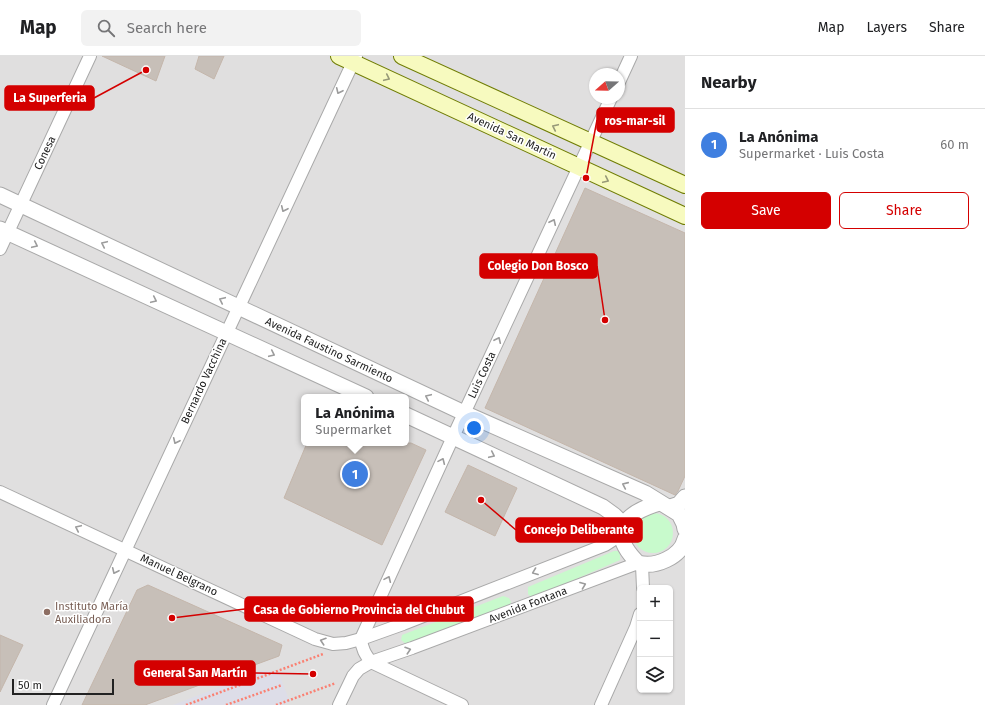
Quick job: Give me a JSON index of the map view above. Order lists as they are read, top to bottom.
{
  "streets": {
    "main road": ["Avenida San Martín"],
    "street": [
      "Conesa",
      "Avenida Faustino Sarmiento",
      "Luis Costa",
      "Bernardo Vacchina",
      "Manuel Belgrano",
      "Avenida Fontana"
    ]
  },
  "crossings": [
    ["Avenida San Martín", "Luis Costa"],
    ["Avenida San Martín", "Bernardo Vacchina"],
    ["Conesa", "Avenida Faustino Sarmiento"],
    ["Avenida Faustino Sarmiento", "Luis Costa"],
    ["Avenida Faustino Sarmiento", "Bernardo Vacchina"],
    ["Avenida Faustino Sarmiento", "Avenida Fontana"],
    ["Luis Costa", "Manuel Belgrano"],
    ["Bernardo Vacchina", "Manuel Belgrano"]
  ],
  "one_way": ["Luis Costa", "Bernardo Vacchina", "Manuel Belgrano"],
  "places": [
    "La Superferia",
    "ros-mar-sil",
    "Colegio Don Bosco",
    "Concejo Deliberante",
    "Instituto María Auxiliadora",
    "Casa de Gobierno Provincia del Chubut",
    "General San Martín"
  ],
  "scale_bar": "50 m",
  "north": "left",
  "page": {
    "header": "Map",
    "search": "Search here",
    "nav": ["Map", "Layers", "Share"],
    "heading": "Nearby",
    "list": [
      {
        "mark": "1",
        "name": "La Anónima",
        "note": "Supermarket · Luis Costa",
        "value": "60 m"
      }
    ],
    "buttons": ["Save", "Share"],
    "popup": ["La Anónima", "Supermarket"],
    "pins": "1",
    "map_buttons": ["+", "−"],
    "scale": "50 m"
  }
}
